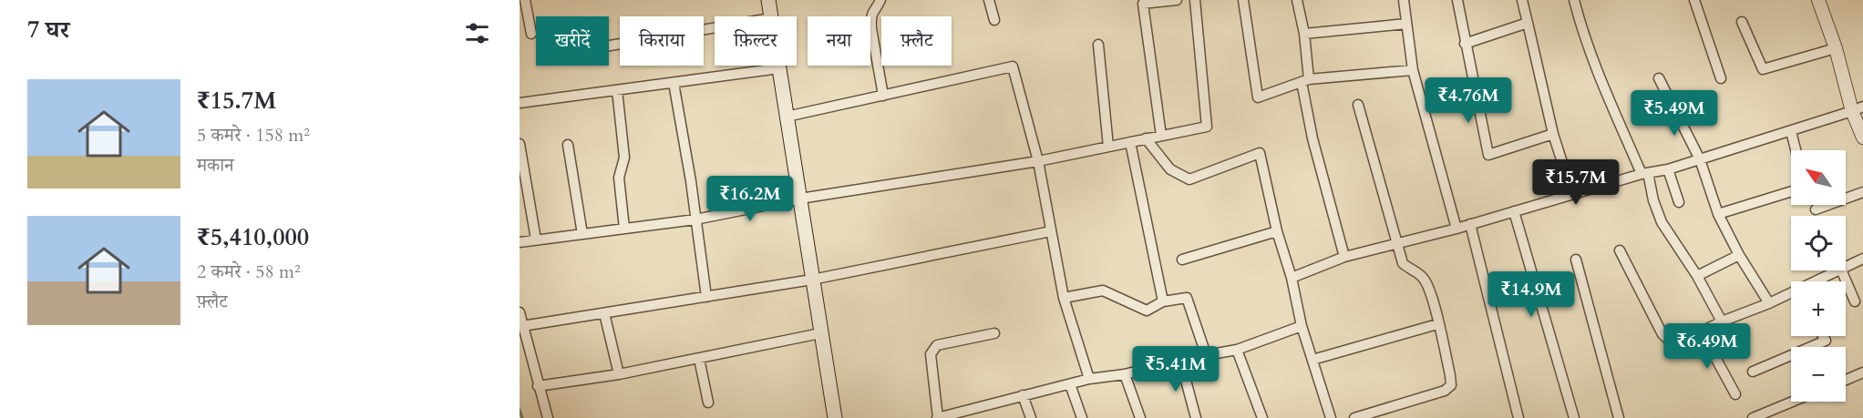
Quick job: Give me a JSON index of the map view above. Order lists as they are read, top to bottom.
{
  "north": "top left",
  "page": {
    "heading": "7 घर",
    "chip": [
      "खरीदें",
      "किराया",
      "फ़िल्टर",
      "नया",
      "फ़्लैट"
    ],
    "list": [
      {
        "name": "₹15.7M",
        "note": "5 कमरे · 158 m² · मकान"
      },
      {
        "name": "₹5,410,000",
        "note": "2 कमरे · 58 m² · फ़्लैट"
      }
    ],
    "price": [
      "₹4.76M",
      "₹5.49M",
      "₹15.7M",
      "₹16.2M",
      "₹14.9M",
      "₹6.49M",
      "₹5.41M"
    ],
    "map_buttons": ["+", "−"]
  }
}
